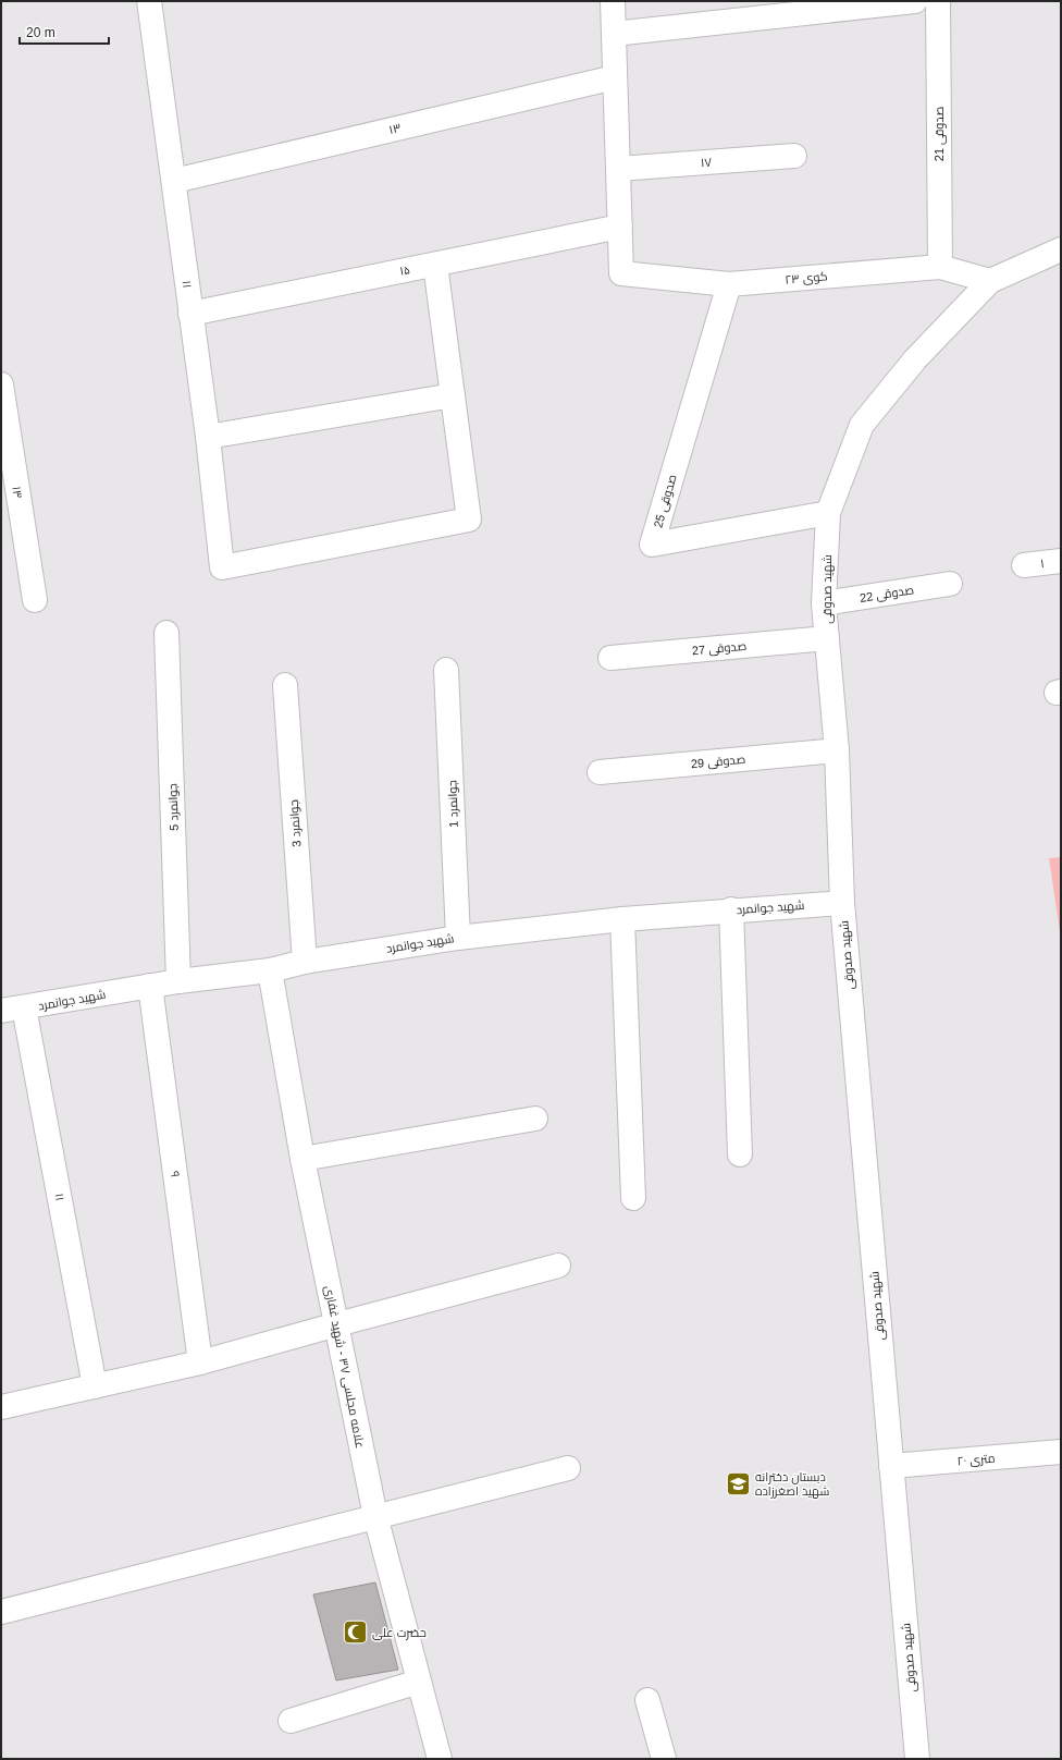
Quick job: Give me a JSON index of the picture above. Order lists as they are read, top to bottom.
{
  "streets": {
    "street": [
      "۱۳",
      "صدوقی 21",
      "۱۷",
      "۱۵",
      "کوی ۲۳",
      "۱۱",
      "صدوقی 25",
      "۱",
      "شهید صدوقی",
      "صدوقی 22",
      "صدوقی 27",
      "صدوقی 29",
      "جوانمرد 1",
      "جوانمرد 5",
      "جوانمرد 3",
      "شهید جوانمرد",
      "۹",
      "علامه مجلسی ۳۷ - شهید غفاری",
      "۲۰ متری"
    ]
  },
  "crossings": [
    ["۱۳", "۱۱"],
    ["صدوقی 21", "کوی ۲۳"],
    ["۱۵", "کوی ۲۳"],
    ["۱۵", "۱۱"],
    ["کوی ۲۳", "صدوقی 25"],
    ["کوی ۲۳", "شهید صدوقی"],
    ["۱۱", "شهید جوانمرد"],
    ["صدوقی 25", "شهید صدوقی"],
    ["شهید صدوقی", "صدوقی 22"],
    ["شهید صدوقی", "صدوقی 27"],
    ["شهید صدوقی", "صدوقی 29"],
    ["شهید صدوقی", "شهید جوانمرد"],
    ["شهید صدوقی", "۲۰ متری"],
    ["جوانمرد 1", "شهید جوانمرد"],
    ["جوانمرد 5", "شهید جوانمرد"],
    ["جوانمرد 3", "شهید جوانمرد"],
    ["شهید جوانمرد", "۹"],
    ["شهید جوانمرد", "علامه مجلسی ۳۷ - شهید غفاری"]
  ],
  "places": {
    "school or university": ["دبستان دخترانه شهید اصغرزاده"],
    "mosque": ["حضرت علی"]
  },
  "scale_bar": "20 m"
}
